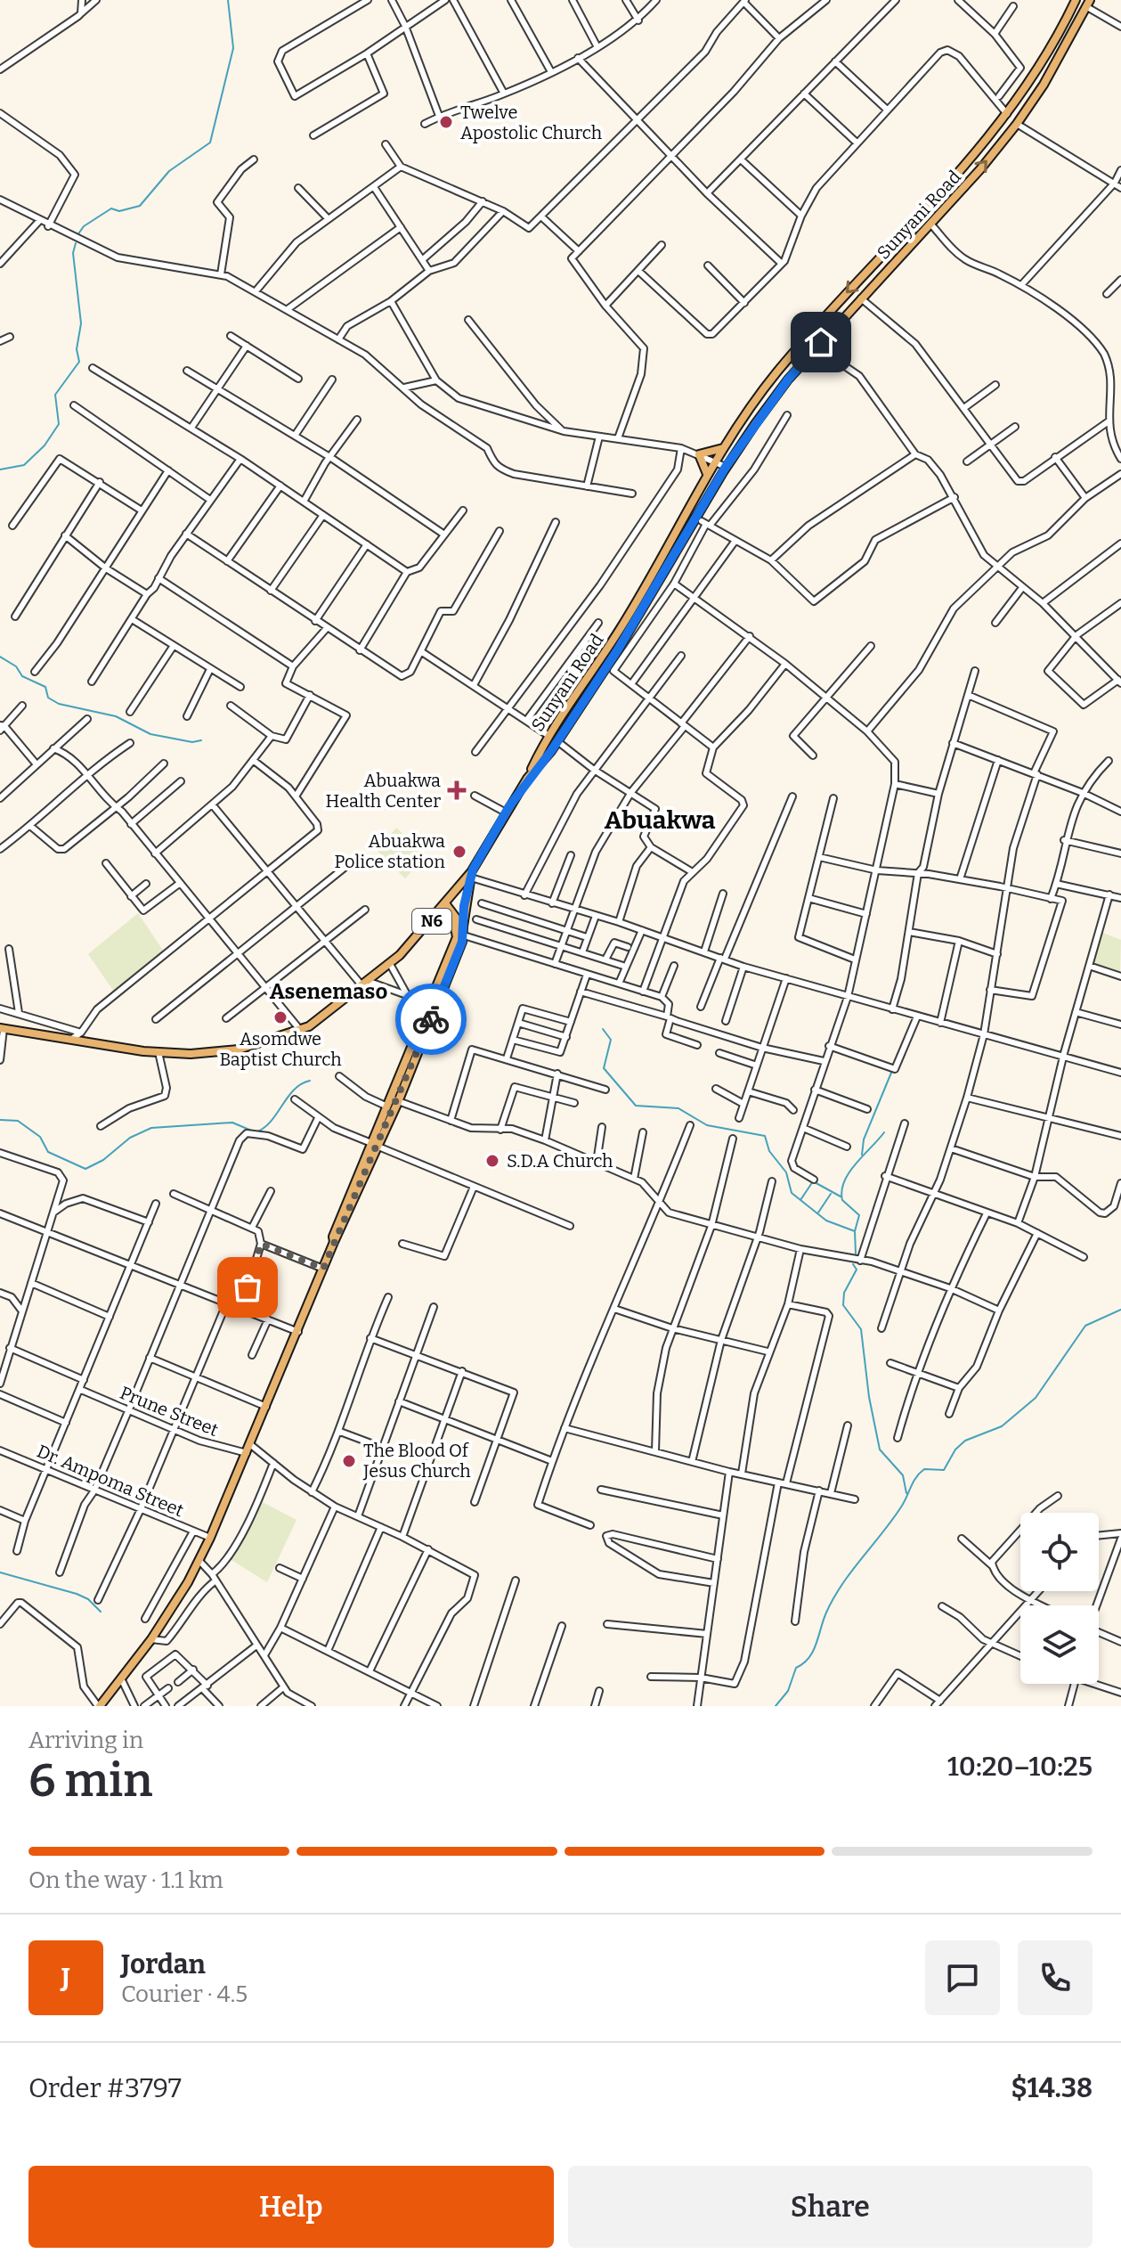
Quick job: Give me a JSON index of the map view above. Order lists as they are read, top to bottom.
{
  "streets": {
    "main road": ["Sunyani Road", "N6"],
    "street": ["Prune Street", "Dr. Ampoma Street"]
  },
  "crossings": [
    ["Sunyani Road", "N6"]
  ],
  "districts": ["Abuakwa", "Asenemaso"],
  "places": {
    "other": [
      "Twelve Apostolic Church",
      "Abuakwa Police station",
      "Asomdwe Baptist Church",
      "S.D.A Church",
      "The Blood Of Jesus Church"
    ],
    "health": ["Abuakwa Health Center"]
  },
  "page": {
    "heading": ["6 min", "Arriving in", "10:20–10:25"],
    "panel": [
      "Jordan",
      "Courier · 4.5",
      "Order #3797",
      "$14.38"
    ],
    "bar": "On the way · 1.1 km",
    "round": "J",
    "buttons": ["Help", "Share"]
  }
}
